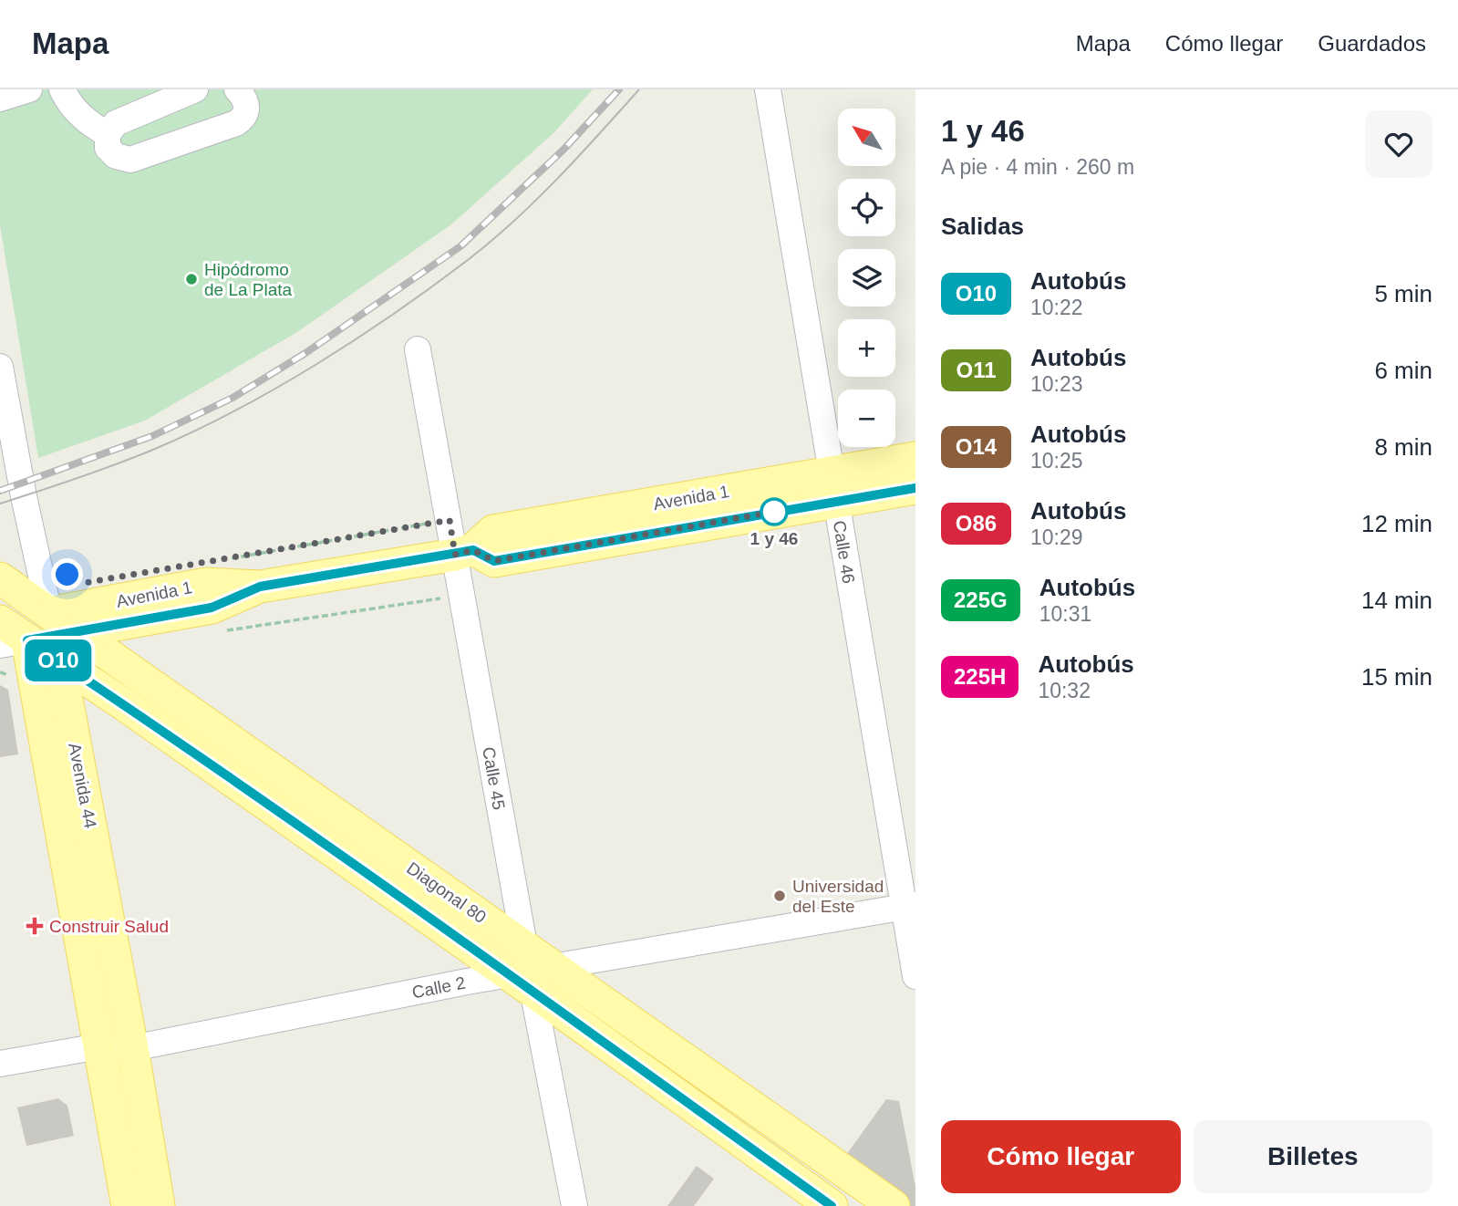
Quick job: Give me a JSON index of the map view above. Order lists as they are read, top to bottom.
{
  "streets": {
    "main road": ["Avenida 1", "Avenida 44", "Diagonal 80"],
    "street": ["Calle 46", "Calle 45", "Calle 2"]
  },
  "crossings": [
    ["Avenida 1", "Calle 46"],
    ["Avenida 1", "Calle 45"],
    ["Avenida 1", "Avenida 44"],
    ["Avenida 1", "Diagonal 80"],
    ["Calle 46", "Calle 2"],
    ["Calle 45", "Diagonal 80"],
    ["Calle 45", "Calle 2"],
    ["Avenida 44", "Diagonal 80"],
    ["Avenida 44", "Calle 2"],
    ["Diagonal 80", "Calle 2"]
  ],
  "places": {
    "other": ["Hipódromo de La Plata", "1 y 46", "Universidad del Este"],
    "health": ["Construir Salud"]
  },
  "lines": ["bus line O10"],
  "north": "top left",
  "page": {
    "header": "Mapa",
    "nav": ["Mapa", "Cómo llegar", "Guardados"],
    "on_map": "O10",
    "heading": [
      ["1 y 46", "A pie · 4 min · 260 m"],
      "Salidas"
    ],
    "map_buttons": ["+", "−"],
    "list": [
      {
        "mark": "O10",
        "name": "Autobús",
        "note": "10:22",
        "value": "5 min"
      },
      {
        "mark": "O11",
        "name": "Autobús",
        "note": "10:23",
        "value": "6 min"
      },
      {
        "mark": "O14",
        "name": "Autobús",
        "note": "10:25",
        "value": "8 min"
      },
      {
        "mark": "O86",
        "name": "Autobús",
        "note": "10:29",
        "value": "12 min"
      },
      {
        "mark": "225G",
        "name": "Autobús",
        "note": "10:31",
        "value": "14 min"
      },
      {
        "mark": "225H",
        "name": "Autobús",
        "note": "10:32",
        "value": "15 min"
      }
    ],
    "buttons": ["Cómo llegar", "Billetes"]
  }
}
